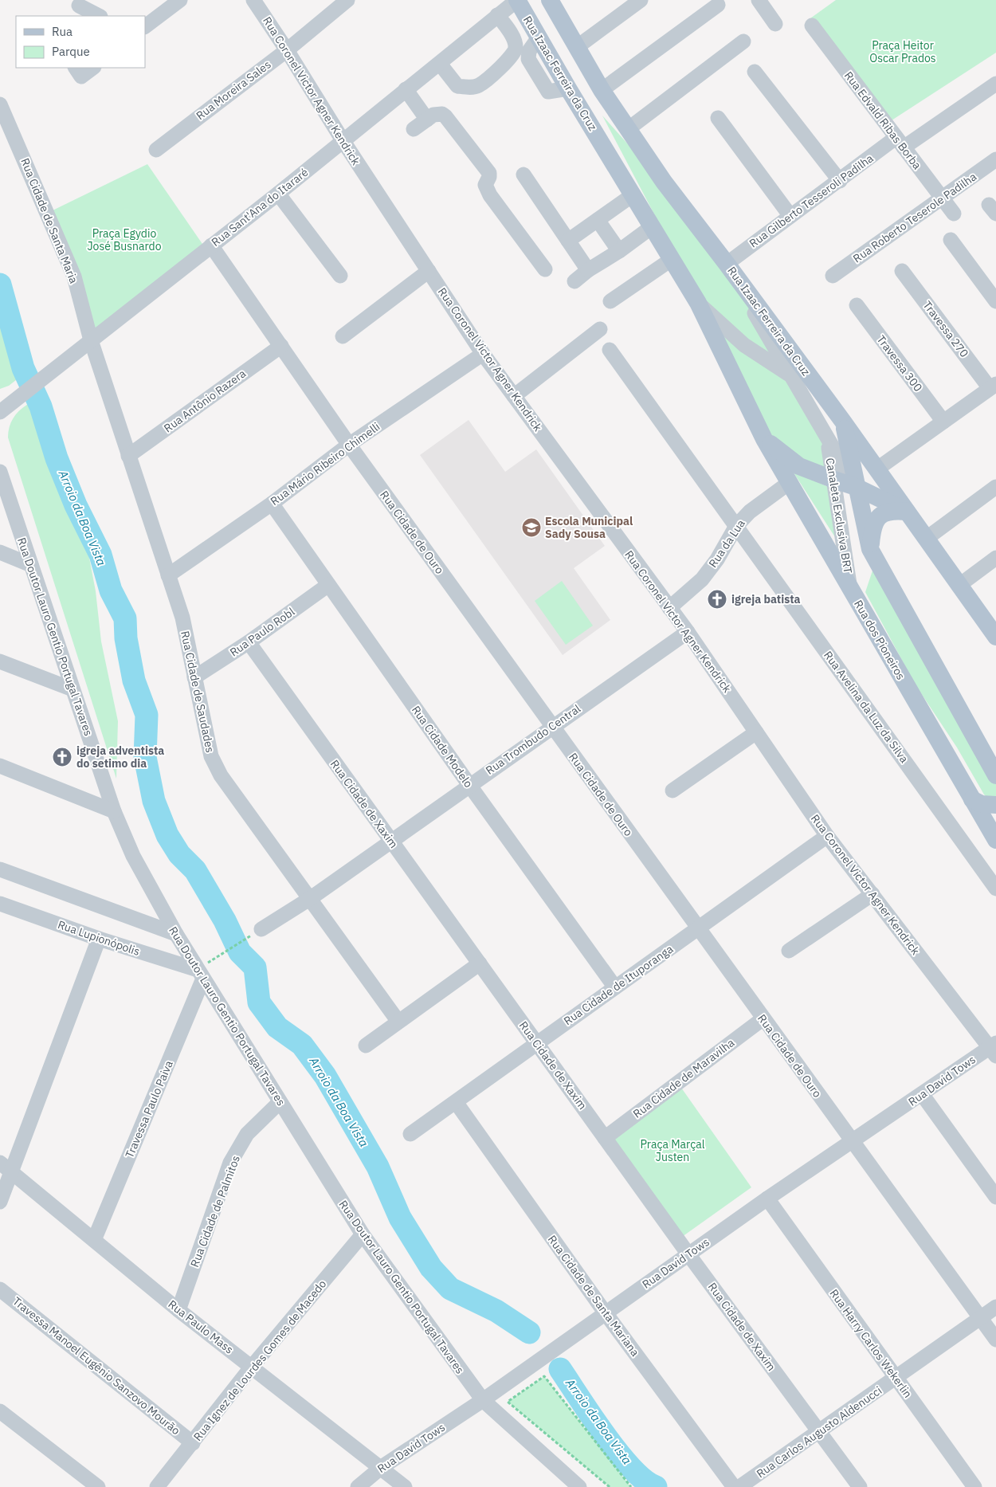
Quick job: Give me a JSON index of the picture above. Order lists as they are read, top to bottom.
{
  "streets": {
    "main road": ["Rua Izaac Ferreira da Cruz", "Rua dos Pioneiros"],
    "street": [
      "Rua Moreira Sales",
      "Rua Coronel Victor Agner Kendrick",
      "Rua Edvald Ribas Borba",
      "Rua Gilberto Tesseroli Padilha",
      "Rua Sant'Ana do Itararé",
      "Rua Roberto Teserole Padilha",
      "Rua Cidade de Santa Maria",
      "Travessa 270",
      "Travessa 300",
      "Rua Antônio Razera",
      "Rua Mário Ribeiro Chimelli",
      "Canaleta Exclusiva BRT",
      "Rua Cidade de Ouro",
      "Rua da Lua",
      "Rua Paulo Robl",
      "Rua Doutor Lauro Gentio Portugal Tavares",
      "Rua Cidade de Saudades",
      "Rua Avelina da Luz da Silva",
      "Rua Trombudo Central",
      "Rua Cidade Modelo",
      "Rua Cidade de Xaxim",
      "Rua Lupionópolis",
      "Rua Cidade de Ituporanga",
      "Rua Cidade de Maravilha",
      "Rua David Tows",
      "Travessa Paulo Paiva",
      "Rua Cidade de Palmitos",
      "Rua Cidade de Santa Mariana",
      "Rua Paulo Mass",
      "Rua Harry Carlos Wekerlin",
      "Rua Ignez de Lourdes Gomes de Macedo",
      "Travessa Manoel Eugênio Sanzovo Mourão",
      "Rua Carlos Augusto Aldenucci"
    ]
  },
  "crossings": [
    ["Rua Izaac Ferreira da Cruz", "Rua Gilberto Tesseroli Padilha"],
    ["Rua Izaac Ferreira da Cruz", "Rua Sant'Ana do Itararé"],
    ["Rua Izaac Ferreira da Cruz", "Canaleta Exclusiva BRT"],
    ["Rua Izaac Ferreira da Cruz", "Rua dos Pioneiros"],
    ["Rua Moreira Sales", "Rua Coronel Victor Agner Kendrick"],
    ["Rua Coronel Victor Agner Kendrick", "Rua Sant'Ana do Itararé"],
    ["Rua Coronel Victor Agner Kendrick", "Rua Mário Ribeiro Chimelli"],
    ["Rua Coronel Victor Agner Kendrick", "Rua da Lua"],
    ["Rua Coronel Victor Agner Kendrick", "Rua Trombudo Central"],
    ["Rua Coronel Victor Agner Kendrick", "Rua Cidade de Ituporanga"],
    ["Rua Coronel Victor Agner Kendrick", "Rua David Tows"],
    ["Rua Edvald Ribas Borba", "Rua Gilberto Tesseroli Padilha"],
    ["Rua Edvald Ribas Borba", "Rua Roberto Teserole Padilha"],
    ["Rua Gilberto Tesseroli Padilha", "Canaleta Exclusiva BRT"],
    ["Rua Sant'Ana do Itararé", "Rua Cidade de Santa Maria"],
    ["Rua Sant'Ana do Itararé", "Rua Cidade de Ouro"],
    ["Rua Sant'Ana do Itararé", "Rua Cidade de Saudades"],
    ["Rua Cidade de Santa Maria", "Rua Cidade de Saudades"],
    ["Rua Antônio Razera", "Rua Cidade de Ouro"],
    ["Rua Antônio Razera", "Rua Cidade de Saudades"],
    ["Rua Mário Ribeiro Chimelli", "Rua Cidade de Ouro"],
    ["Rua Mário Ribeiro Chimelli", "Rua Cidade de Saudades"],
    ["Rua Mário Ribeiro Chimelli", "Rua Cidade Modelo"],
    ["Canaleta Exclusiva BRT", "Rua dos Pioneiros"],
    ["Rua Cidade de Ouro", "Rua Trombudo Central"],
    ["Rua Cidade de Ouro", "Rua Cidade de Ituporanga"],
    ["Rua Cidade de Ouro", "Rua Cidade de Maravilha"],
    ["Rua Cidade de Ouro", "Rua David Tows"],
    ["Rua Cidade de Ouro", "Rua Carlos Augusto Aldenucci"],
    ["Rua da Lua", "Rua dos Pioneiros"],
    ["Rua da Lua", "Rua Avelina da Luz da Silva"],
    ["Rua Paulo Robl", "Rua Cidade de Saudades"],
    ["Rua Paulo Robl", "Rua Cidade Modelo"],
    ["Rua Paulo Robl", "Rua Cidade de Xaxim"],
    ["Rua Doutor Lauro Gentio Portugal Tavares", "Rua Lupionópolis"],
    ["Rua Doutor Lauro Gentio Portugal Tavares", "Rua David Tows"],
    ["Rua Doutor Lauro Gentio Portugal Tavares", "Travessa Paulo Paiva"],
    ["Rua Doutor Lauro Gentio Portugal Tavares", "Rua Cidade de Palmitos"],
    ["Rua Doutor Lauro Gentio Portugal Tavares", "Rua Ignez de Lourdes Gomes de Macedo"],
    ["Rua Cidade de Saudades", "Rua Trombudo Central"],
    ["Rua Trombudo Central", "Rua Cidade Modelo"],
    ["Rua Trombudo Central", "Rua Cidade de Xaxim"],
    ["Rua Cidade Modelo", "Rua Cidade de Ituporanga"],
    ["Rua Cidade de Xaxim", "Rua Cidade de Ituporanga"],
    ["Rua Cidade de Xaxim", "Rua Cidade de Maravilha"],
    ["Rua Cidade de Xaxim", "Rua David Tows"],
    ["Rua Cidade de Xaxim", "Rua Carlos Augusto Aldenucci"],
    ["Rua Lupionópolis", "Travessa Paulo Paiva"],
    ["Rua Cidade de Ituporanga", "Rua Cidade de Santa Mariana"],
    ["Rua David Tows", "Rua Cidade de Santa Mariana"],
    ["Rua David Tows", "Rua Paulo Mass"],
    ["Rua David Tows", "Rua Harry Carlos Wekerlin"],
    ["Travessa Paulo Paiva", "Rua Paulo Mass"],
    ["Rua Cidade de Palmitos", "Rua Paulo Mass"],
    ["Rua Paulo Mass", "Rua Ignez de Lourdes Gomes de Macedo"],
    ["Rua Harry Carlos Wekerlin", "Rua Carlos Augusto Aldenucci"],
    ["Rua Ignez de Lourdes Gomes de Macedo", "Travessa Manoel Eugênio Sanzovo Mourão"]
  ],
  "water": ["Arroio da Boa Vista"],
  "parks": ["Praça Heitor Oscar Prados", "Praça Egydio José Busnardo", "Praça Marçal Justen"],
  "places": {
    "school or university": ["Escola Municipal Sady Sousa"],
    "church": ["igreja batista", "igreja adventista do setimo dia"]
  },
  "legend": ["Rua", "Parque"]
}
